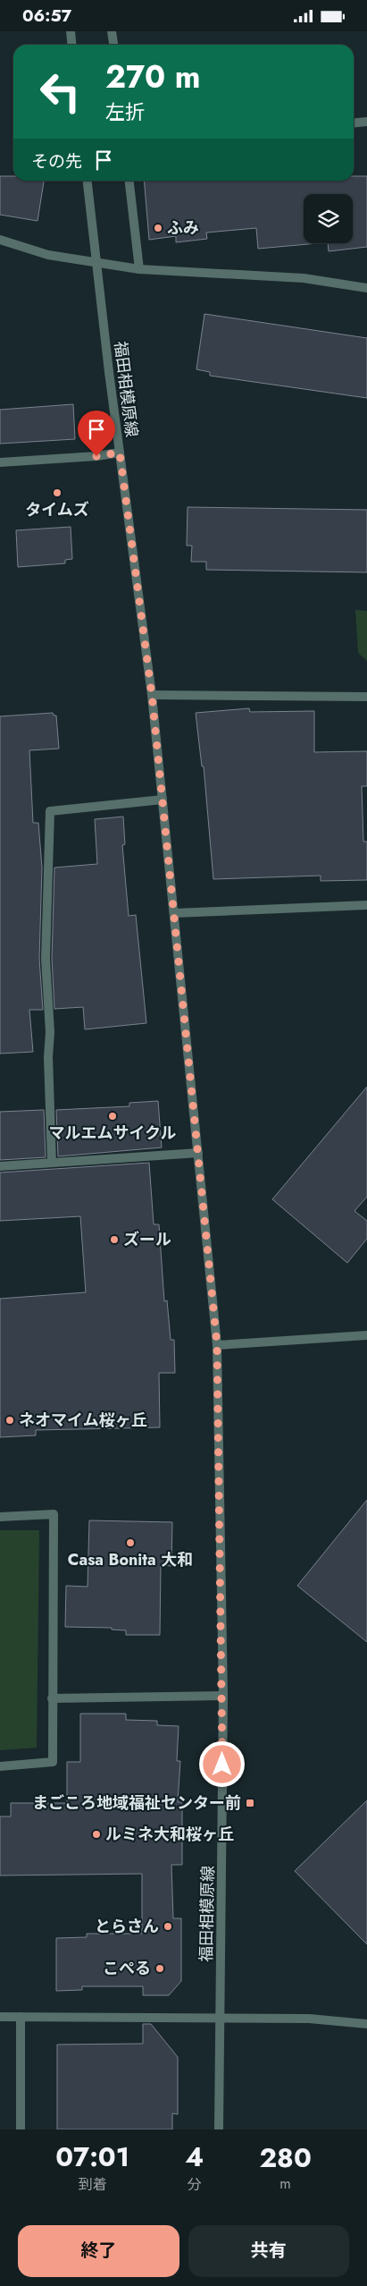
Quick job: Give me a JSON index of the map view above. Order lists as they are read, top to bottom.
{
  "streets": {
    "street": ["福田相模原線"]
  },
  "places": {
    "other": [
      "ふみ",
      "タイムズ",
      "マルエムサイクル",
      "ズール",
      "ネオマイム桜ヶ丘",
      "Casa Bonita 大和",
      "ルミネ大和桜ヶ丘",
      "とらさん",
      "こぺる"
    ],
    "transit": ["まごころ地域福祉センター前"]
  },
  "page": {
    "status": "06:57",
    "turn": ["270 m", "左折"],
    "then": "その先",
    "eta": [
      "07:01",
      "到着",
      "4",
      "分",
      "280",
      "m"
    ],
    "buttons": ["終了", "共有"]
  }
}
